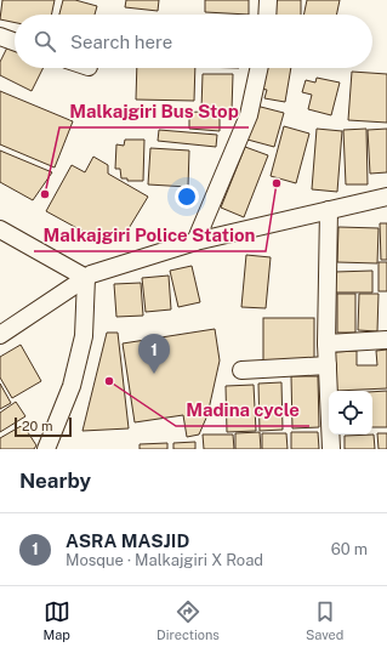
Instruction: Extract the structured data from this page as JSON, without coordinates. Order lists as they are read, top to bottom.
{
  "places": ["Malkajgiri Police Station", "Malkajgiri Bus Stop", "Madina cycle"],
  "scale_bar": "20 m",
  "page": {
    "search": "Search here",
    "pins": "1",
    "scale": "20 m",
    "heading": "Nearby",
    "list": [
      {
        "mark": "1",
        "name": "ASRA MASJID",
        "note": "Mosque · Malkajgiri X Road",
        "value": "60 m"
      }
    ],
    "nav": ["Map", "Directions", "Saved"]
  }
}
